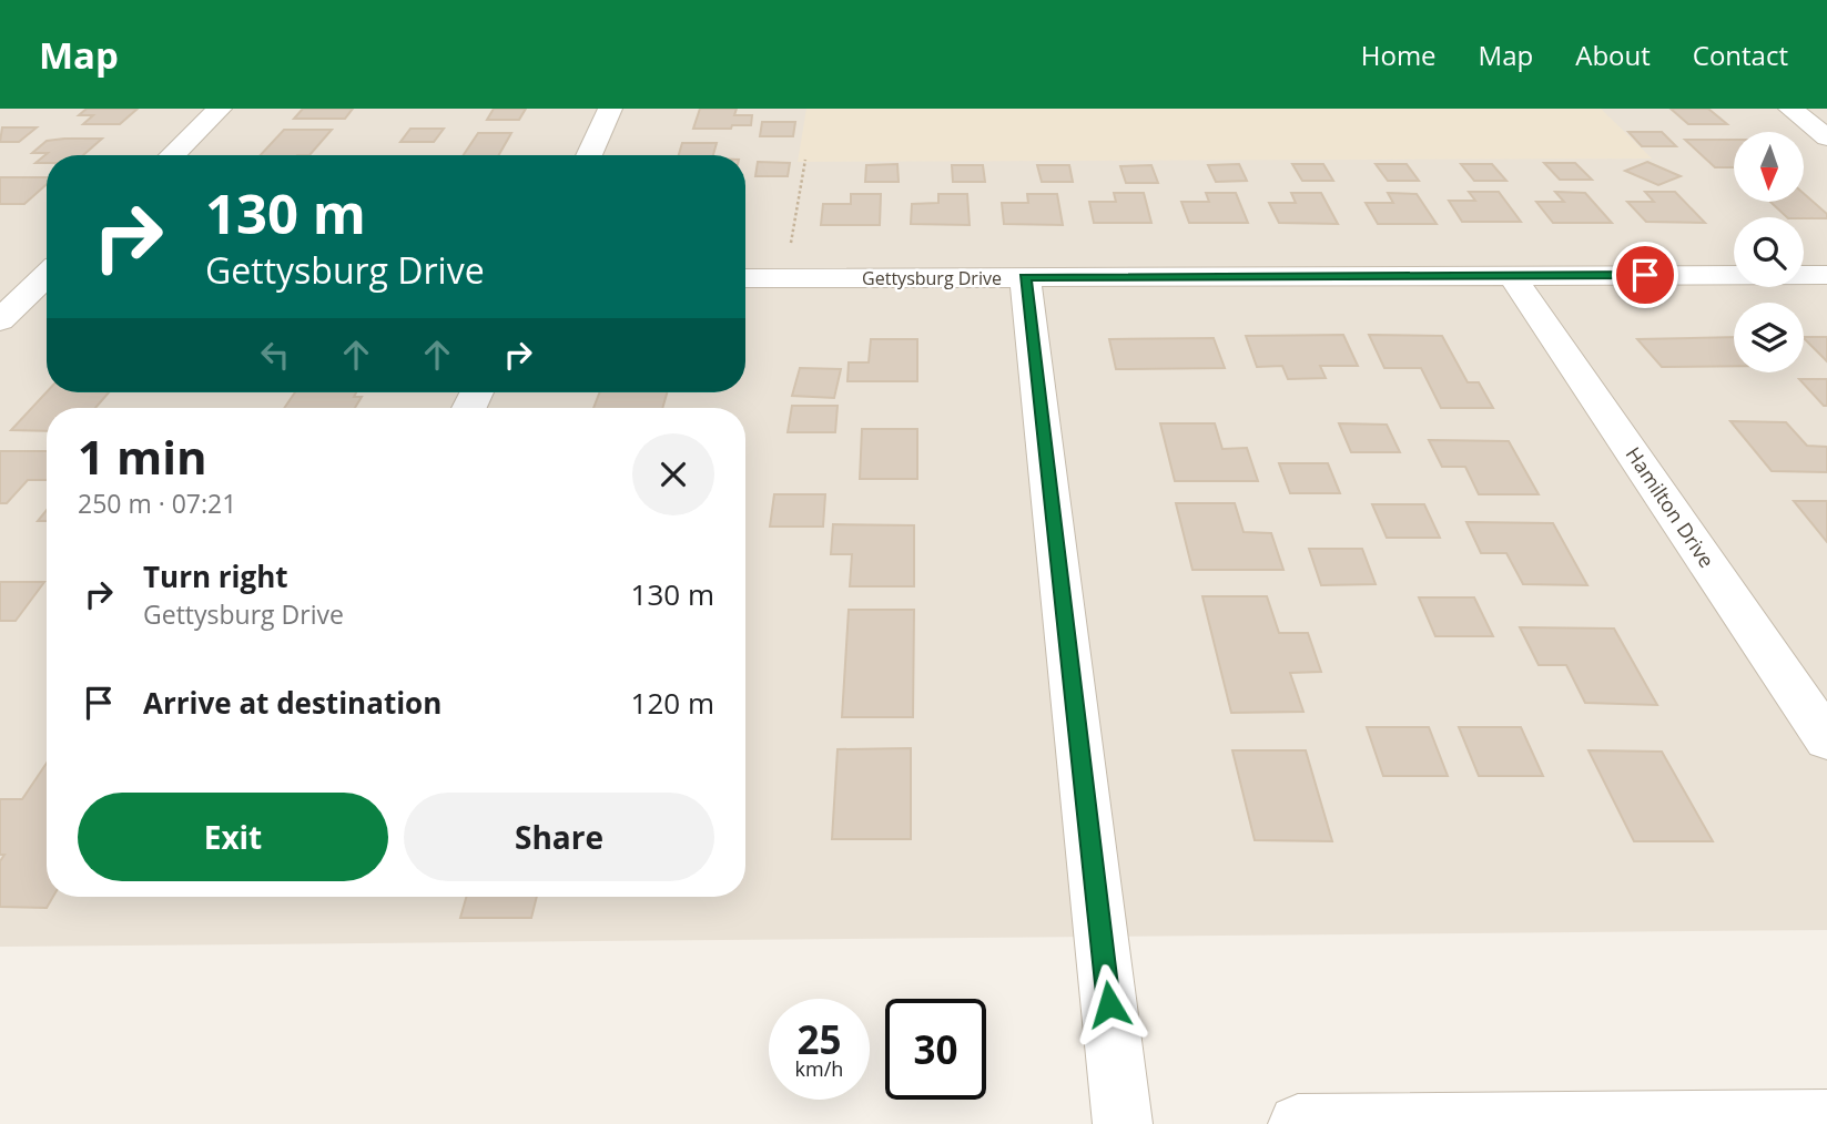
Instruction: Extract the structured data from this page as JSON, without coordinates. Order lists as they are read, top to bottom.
{
  "streets": {
    "street": ["Gettysburg Drive", "Hamilton Drive"]
  },
  "crossings": [
    ["Gettysburg Drive", "Hamilton Drive"]
  ],
  "north": "bottom",
  "page": {
    "header": "Map",
    "nav": [
      "Home",
      "Map",
      "About",
      "Contact"
    ],
    "turn": ["130 m", "Gettysburg Drive"],
    "heading": ["1 min", "250 m · 07:21"],
    "list": [
      {
        "name": "Turn right",
        "note": "Gettysburg Drive",
        "value": "130 m"
      },
      {
        "name": "Arrive at destination",
        "value": "120 m"
      }
    ],
    "buttons": ["Exit", "Share"],
    "speed": "25 km/h",
    "limit": "30"
  }
}
